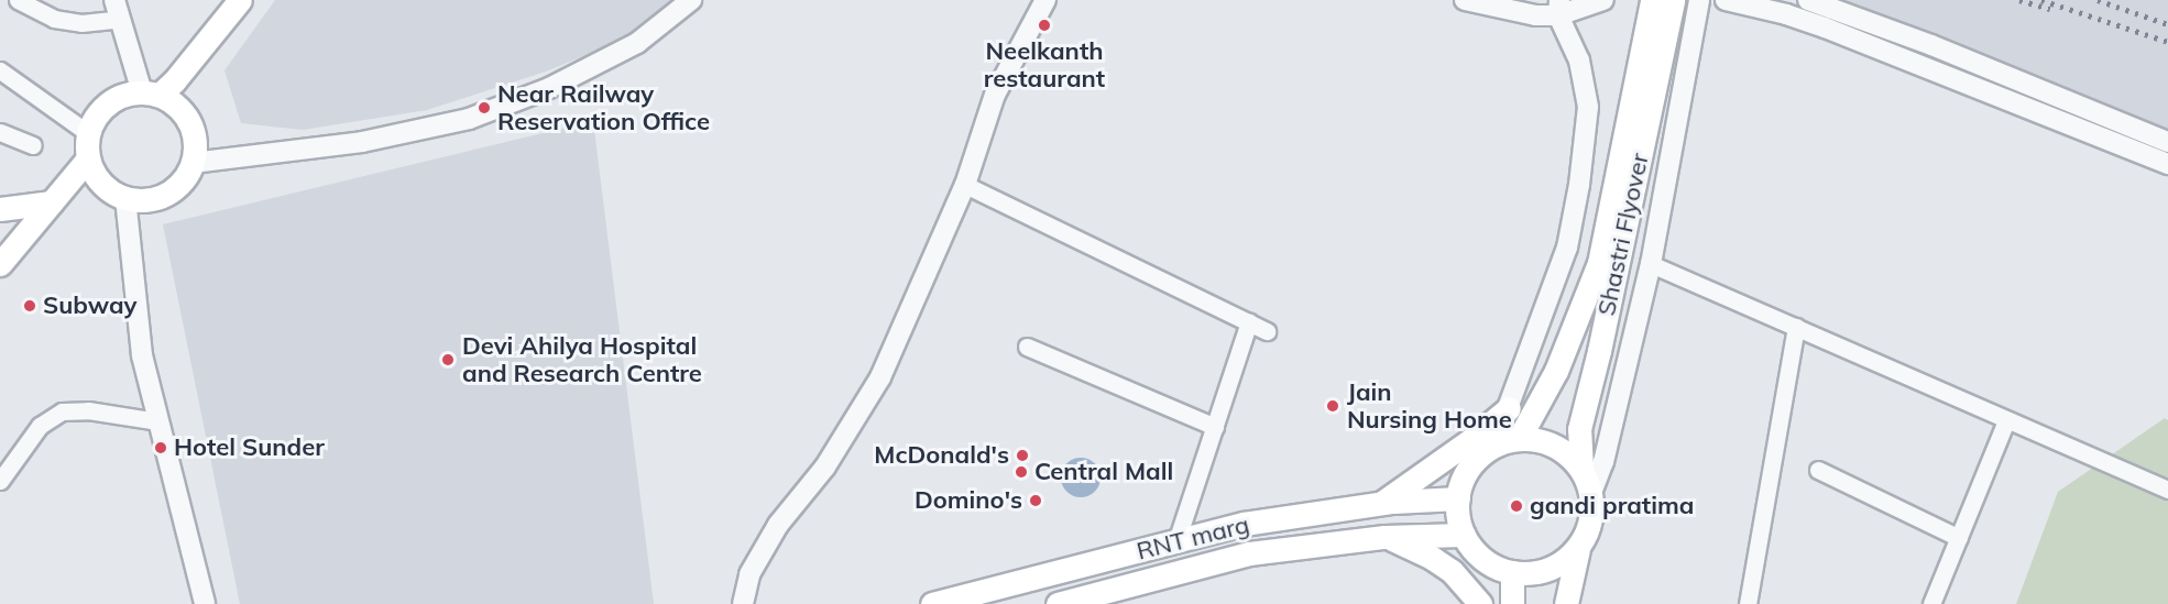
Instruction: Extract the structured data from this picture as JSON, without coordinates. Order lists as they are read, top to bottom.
{
  "streets": {
    "main road": ["Shastri Flyover", "RNT marg"]
  },
  "crossings": [
    ["Shastri Flyover", "RNT marg"]
  ],
  "places": [
    "Neelkanth restaurant",
    "Near Railway Reservation Office",
    "Subway",
    "Devi Ahilya Hospital and Research Centre",
    "Jain Nursing Home",
    "Hotel Sunder",
    "McDonald's",
    "Central Mall",
    "Domino's",
    "gandi pratima"
  ]
}
